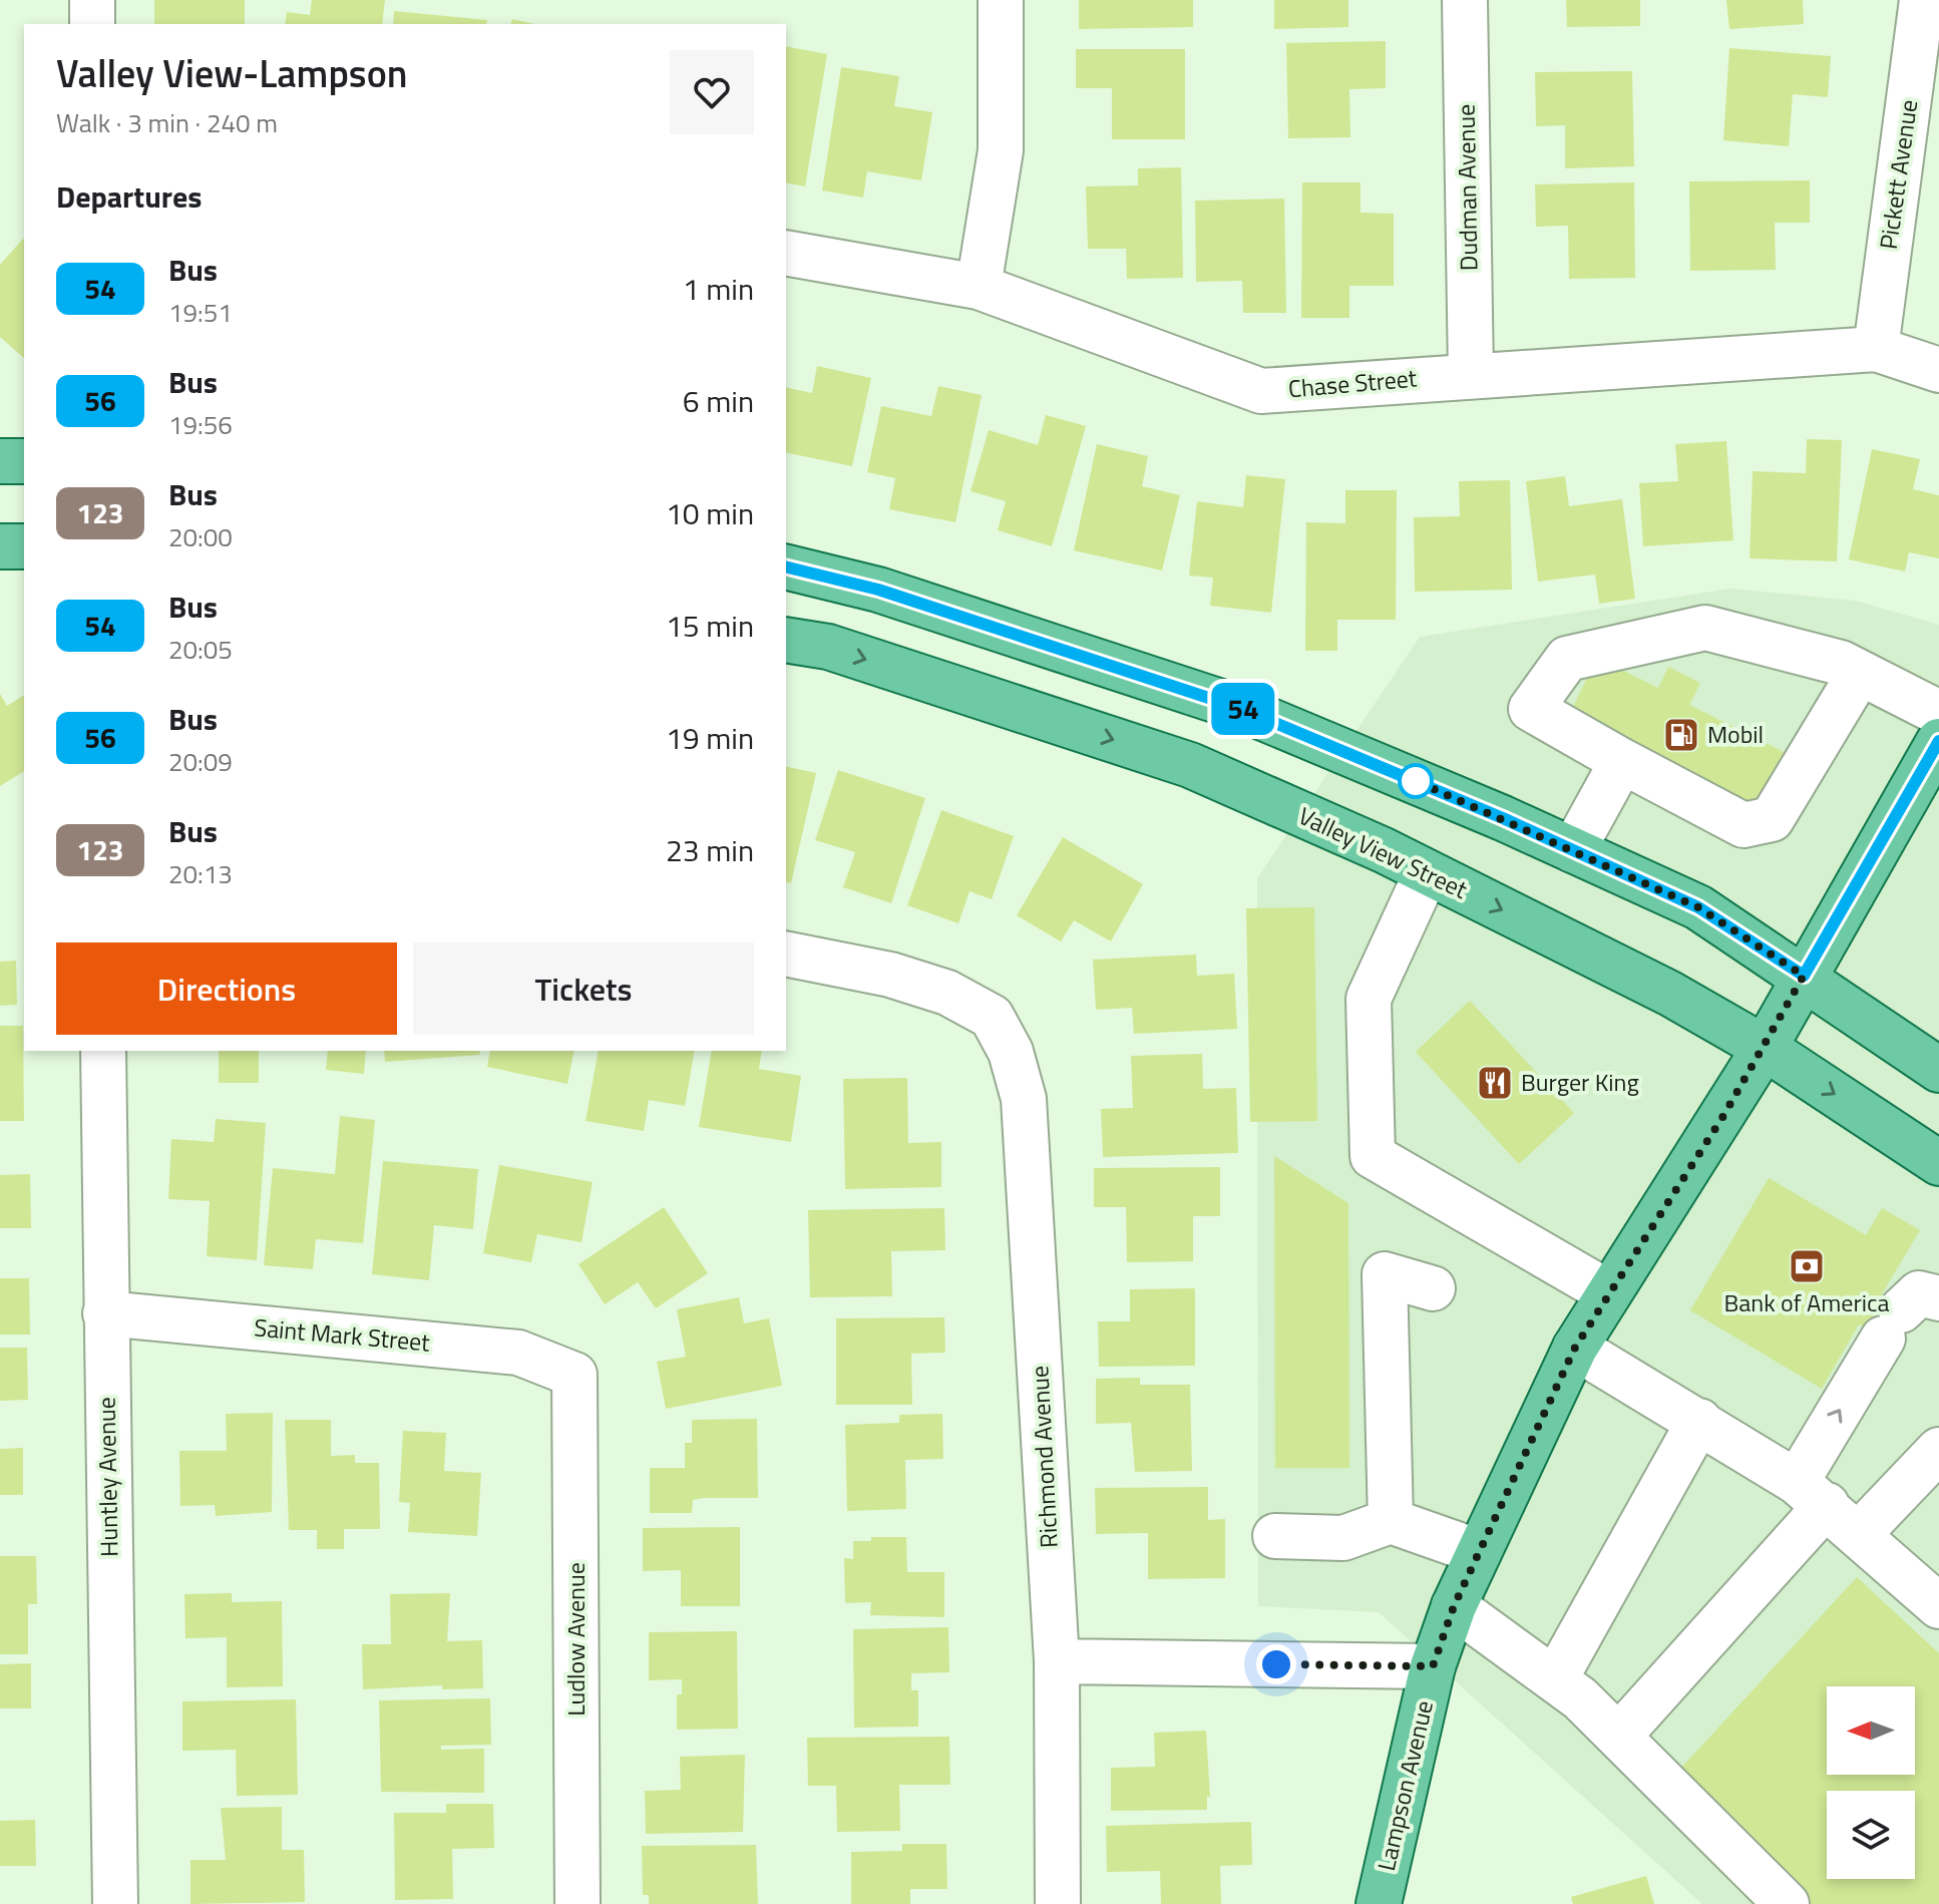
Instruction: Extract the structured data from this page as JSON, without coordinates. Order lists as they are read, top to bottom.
{
  "streets": {
    "main road": ["Valley View Street", "Lampson Avenue"],
    "street": [
      "Pickett Avenue",
      "Dudman Avenue",
      "Chase Street",
      "Saint Mark Street",
      "Richmond Avenue",
      "Huntley Avenue",
      "Ludlow Avenue"
    ]
  },
  "crossings": [
    ["Pickett Avenue", "Chase Street"],
    ["Dudman Avenue", "Chase Street"],
    ["Valley View Street", "Lampson Avenue"],
    ["Saint Mark Street", "Huntley Avenue"],
    ["Saint Mark Street", "Ludlow Avenue"]
  ],
  "places": {
    "fuel station": ["Mobil"],
    "restaurant": ["Burger King"],
    "bank": ["Bank of America"]
  },
  "lines": ["bus line 54"],
  "north": "left",
  "page": {
    "on_map": "54",
    "heading": [
      ["Valley View-Lampson", "Walk · 3 min · 240 m"],
      "Departures"
    ],
    "list": [
      {
        "mark": "54",
        "name": "Bus",
        "note": "19:51",
        "value": "1 min"
      },
      {
        "mark": "56",
        "name": "Bus",
        "note": "19:56",
        "value": "6 min"
      },
      {
        "mark": "123",
        "name": "Bus",
        "note": "20:00",
        "value": "10 min"
      },
      {
        "mark": "54",
        "name": "Bus",
        "note": "20:05",
        "value": "15 min"
      },
      {
        "mark": "56",
        "name": "Bus",
        "note": "20:09",
        "value": "19 min"
      },
      {
        "mark": "123",
        "name": "Bus",
        "note": "20:13",
        "value": "23 min"
      }
    ],
    "buttons": ["Directions", "Tickets"]
  }
}
